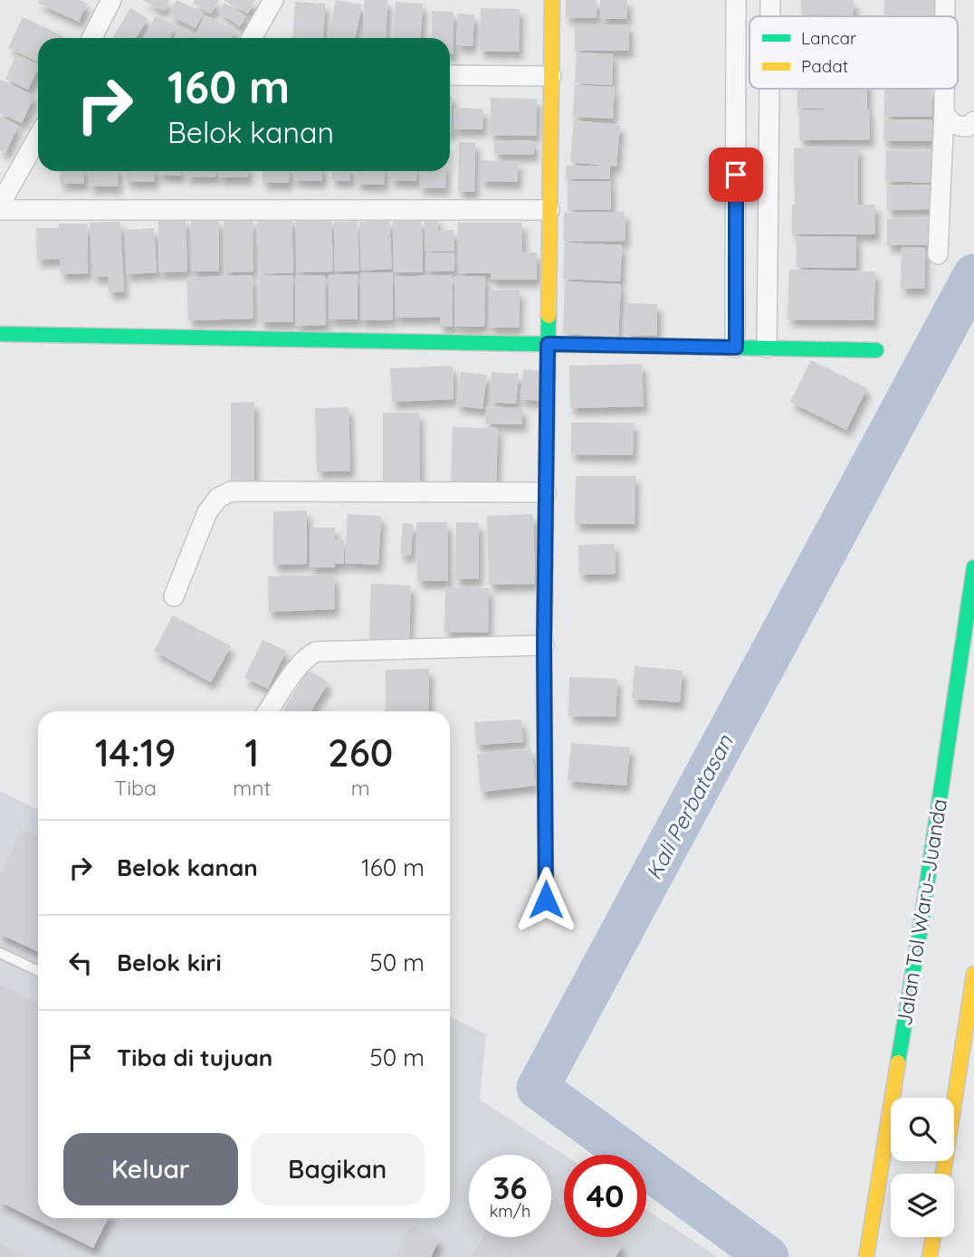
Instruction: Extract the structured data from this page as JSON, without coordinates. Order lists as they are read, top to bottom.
{
  "streets": {
    "main road": ["Jalan Tol Waru–Juanda"]
  },
  "water": ["Kali Perbatasan"],
  "legend": ["Lancar", "Padat"],
  "page": {
    "turn": ["160 m", "Belok kanan"],
    "eta": [
      "14:19",
      "Tiba",
      "1",
      "mnt",
      "260",
      "m"
    ],
    "list": [
      {
        "name": "Belok kanan",
        "value": "160 m"
      },
      {
        "name": "Belok kiri",
        "value": "50 m"
      },
      {
        "name": "Tiba di tujuan",
        "value": "50 m"
      }
    ],
    "buttons": ["Keluar", "Bagikan"],
    "speed": "36 km/h",
    "limit": "40"
  }
}
